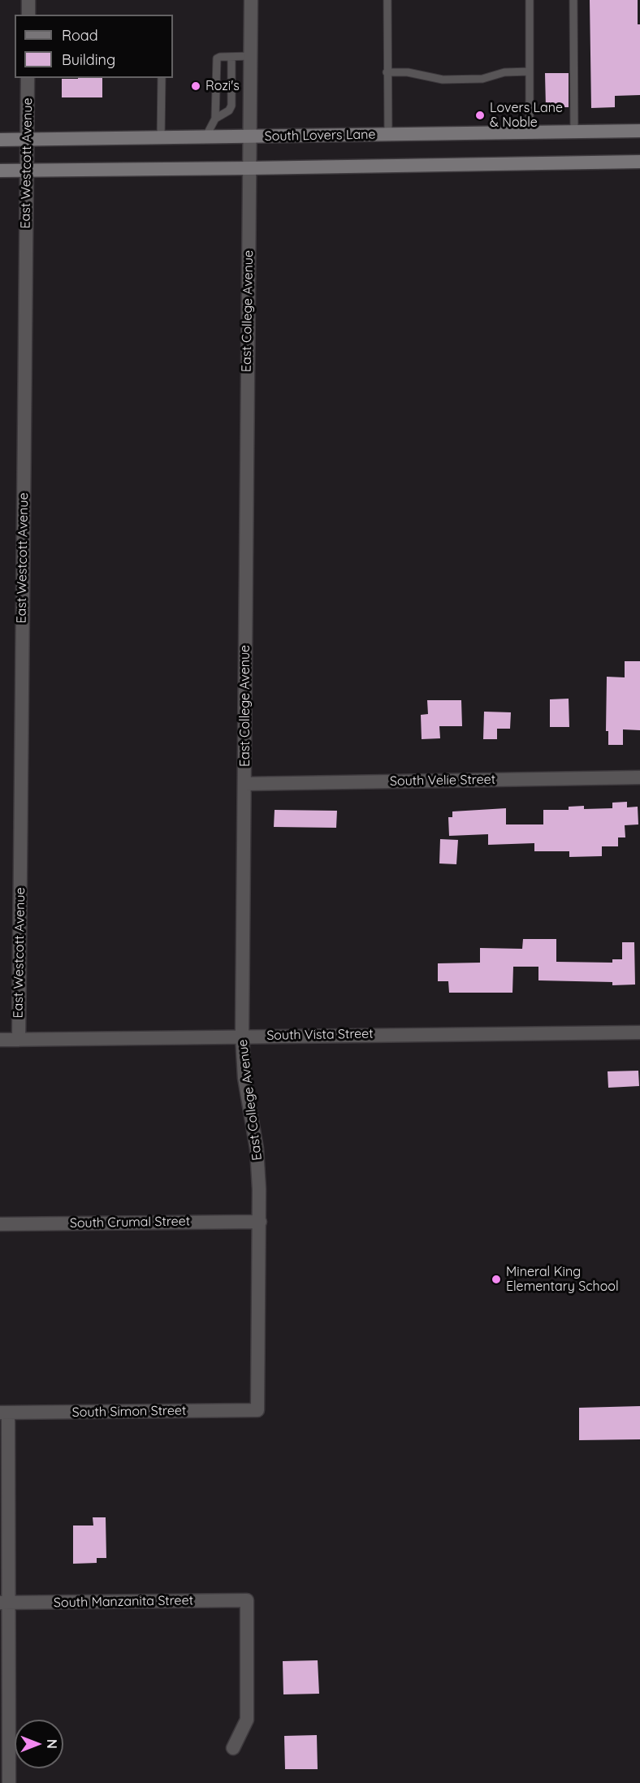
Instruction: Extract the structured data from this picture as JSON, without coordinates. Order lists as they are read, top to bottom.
{
  "streets": {
    "main road": ["South Lovers Lane"],
    "street": [
      "East Westcott Avenue",
      "East College Avenue",
      "South Velie Street",
      "South Vista Street",
      "South Crumal Street",
      "South Simon Street",
      "South Manzanita Street"
    ]
  },
  "crossings": [
    ["South Lovers Lane", "East Westcott Avenue"],
    ["South Lovers Lane", "East College Avenue"],
    ["East Westcott Avenue", "South Vista Street"],
    ["East College Avenue", "South Velie Street"],
    ["East College Avenue", "South Vista Street"],
    ["East College Avenue", "South Crumal Street"],
    ["East College Avenue", "South Simon Street"]
  ],
  "places": ["Rozi's", "Lovers Lane & Noble", "Mineral King Elementary School"],
  "legend": ["Road", "Building"],
  "north": "right"
}
